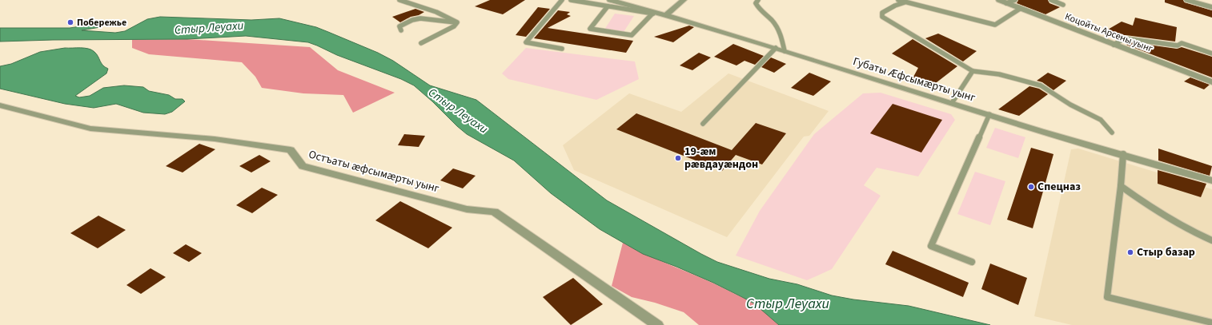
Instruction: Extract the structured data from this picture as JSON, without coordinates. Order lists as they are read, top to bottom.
{
  "streets": {
    "street": ["Коцойты Арсены уынг", "Губаты Æфсымæрты уынг", "Остъаты æфсымæрты уынг"]
  },
  "water": ["Стыр Леуахи"],
  "places": [
    "Побережье",
    "19-æм рӕвдауӕндон",
    "Спецназ",
    "Стыр базар"
  ]
}
